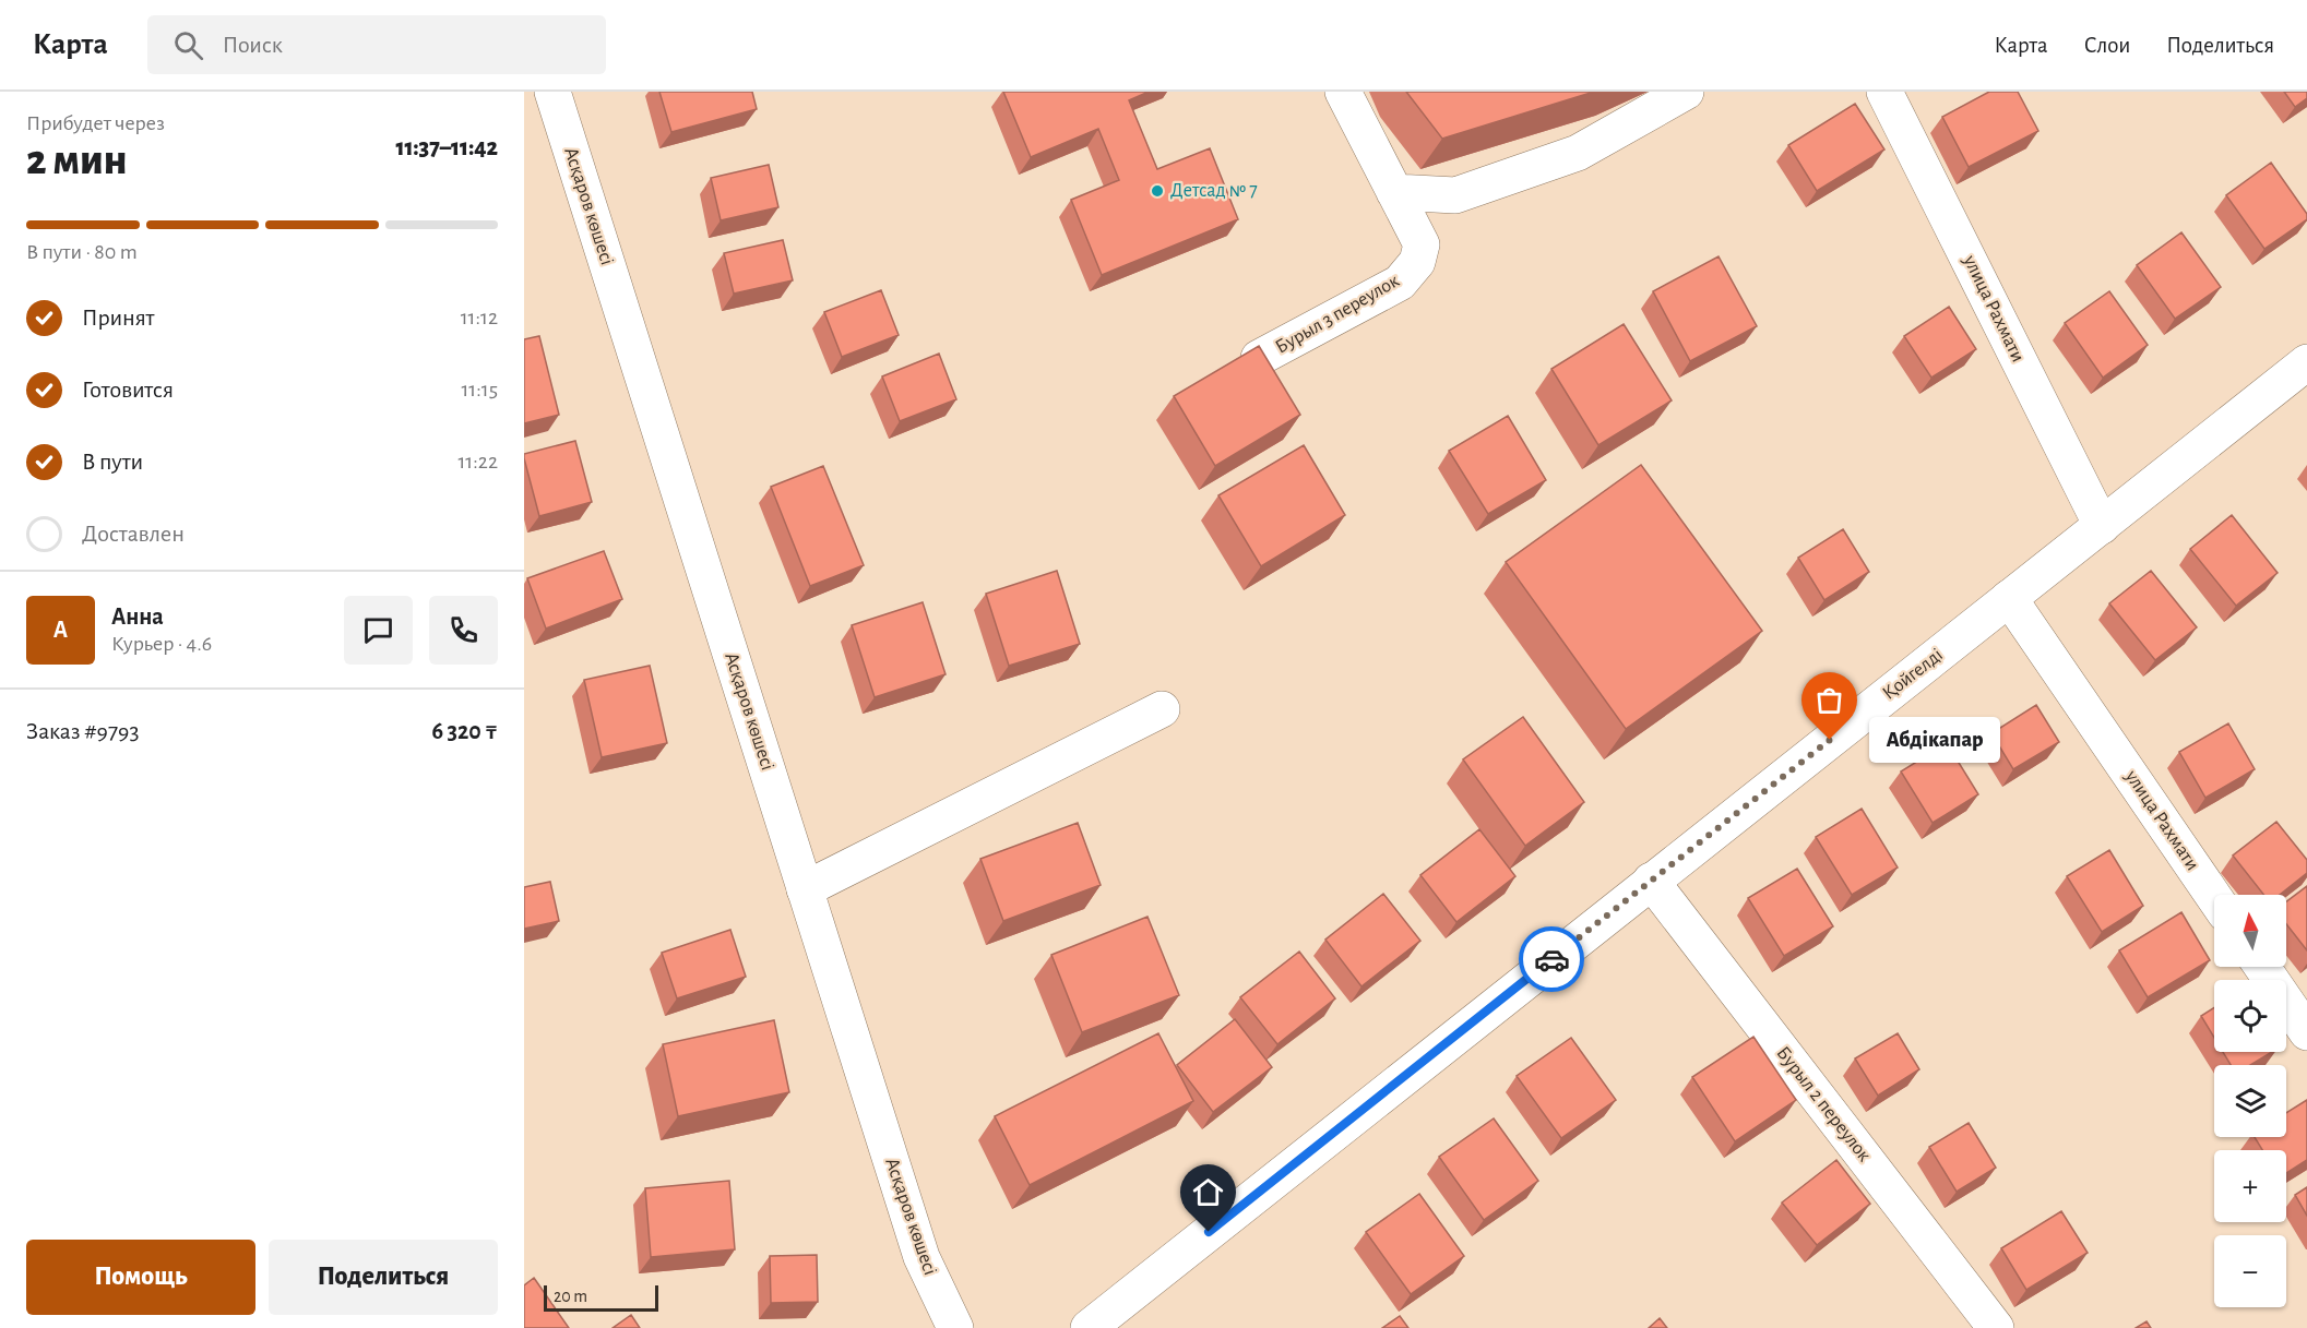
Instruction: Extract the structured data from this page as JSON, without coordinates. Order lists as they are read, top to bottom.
{
  "streets": {
    "street": [
      "Асқаров көшесі",
      "улица Рахмати",
      "Бурыл 3 переулок",
      "Қойгелді",
      "Бурыл 2 переулок"
    ]
  },
  "crossings": [
    ["улица Рахмати", "Қойгелді"],
    ["Қойгелді", "Бурыл 2 переулок"]
  ],
  "places": ["Детсад № 7", "Абдiкапар"],
  "scale_bar": "20 m",
  "north": "top",
  "page": {
    "header": "Карта",
    "search": "Поиск",
    "nav": ["Карта", "Слои", "Поделиться"],
    "heading": ["2 мин", "Прибудет через", "11:37–11:42"],
    "panel": [
      "Анна",
      "Курьер · 4.6",
      "Заказ #9793",
      "6 320 ₸"
    ],
    "bar": "В пути · 80 m",
    "list": [
      ["Принят", "11:12"],
      ["Готовится", "11:15"],
      ["В пути", "11:22"],
      "Доставлен"
    ],
    "round": "А",
    "bubble": "Абдiкапар",
    "map_buttons": ["+", "−"],
    "buttons": ["Помощь", "Поделиться"],
    "scale": "20 m"
  }
}
